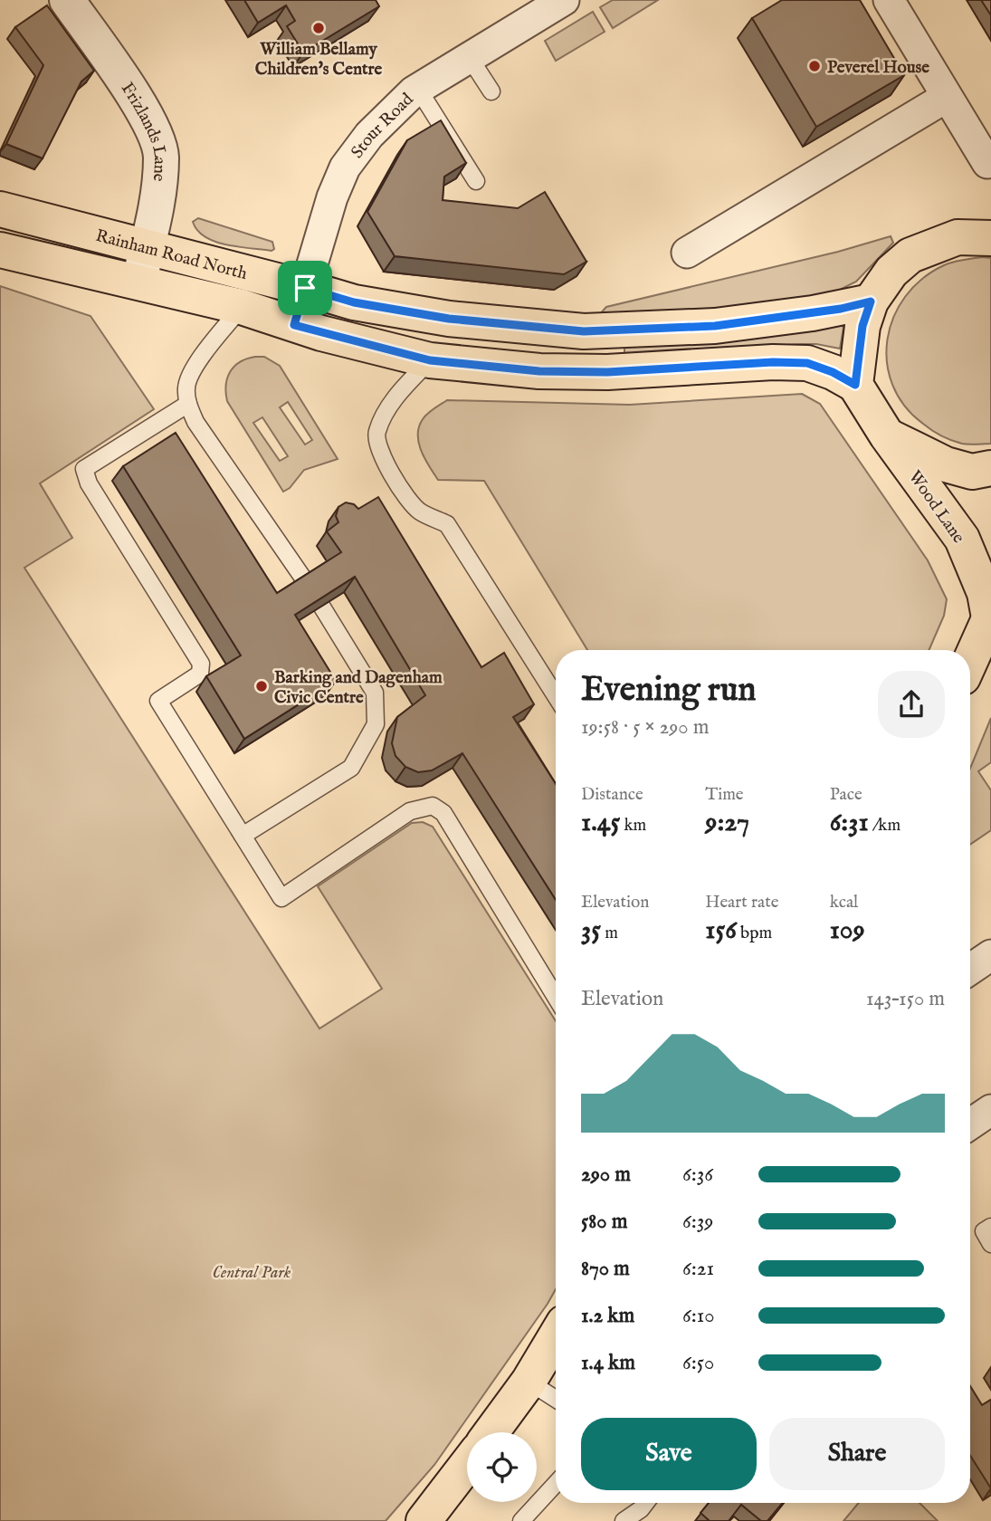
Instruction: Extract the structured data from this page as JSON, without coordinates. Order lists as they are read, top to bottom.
{
  "streets": {
    "main road": ["Rainham Road North", "Wood Lane"],
    "street": ["Stour Road", "Frizlands Lane"]
  },
  "crossings": [
    ["Stour Road", "Rainham Road North"],
    ["Frizlands Lane", "Rainham Road North"],
    ["Rainham Road North", "Wood Lane"]
  ],
  "parks": ["Central Park"],
  "places": ["William Bellamy Children's Centre", "Peverel House", "Barking and Dagenham Civic Centre"],
  "page": {
    "heading": ["Evening run", "19:58 · 5 × 290 m"],
    "stats": [
      ["Distance", "1.45 km"],
      ["Time", "9:27"],
      ["Pace", "6:31 /km"],
      ["Elevation", "35 m"],
      ["Heart rate", "156 bpm"],
      ["kcal", "109"]
    ],
    "chart": ["Elevation", "143–150 m"],
    "list": [
      {
        "name": "290 m",
        "note": "6:36"
      },
      {
        "name": "580 m",
        "note": "6:39"
      },
      {
        "name": "870 m",
        "note": "6:21"
      },
      {
        "name": "1.2 km",
        "note": "6:10"
      },
      {
        "name": "1.4 km",
        "note": "6:50"
      }
    ],
    "buttons": ["Save", "Share"]
  }
}
